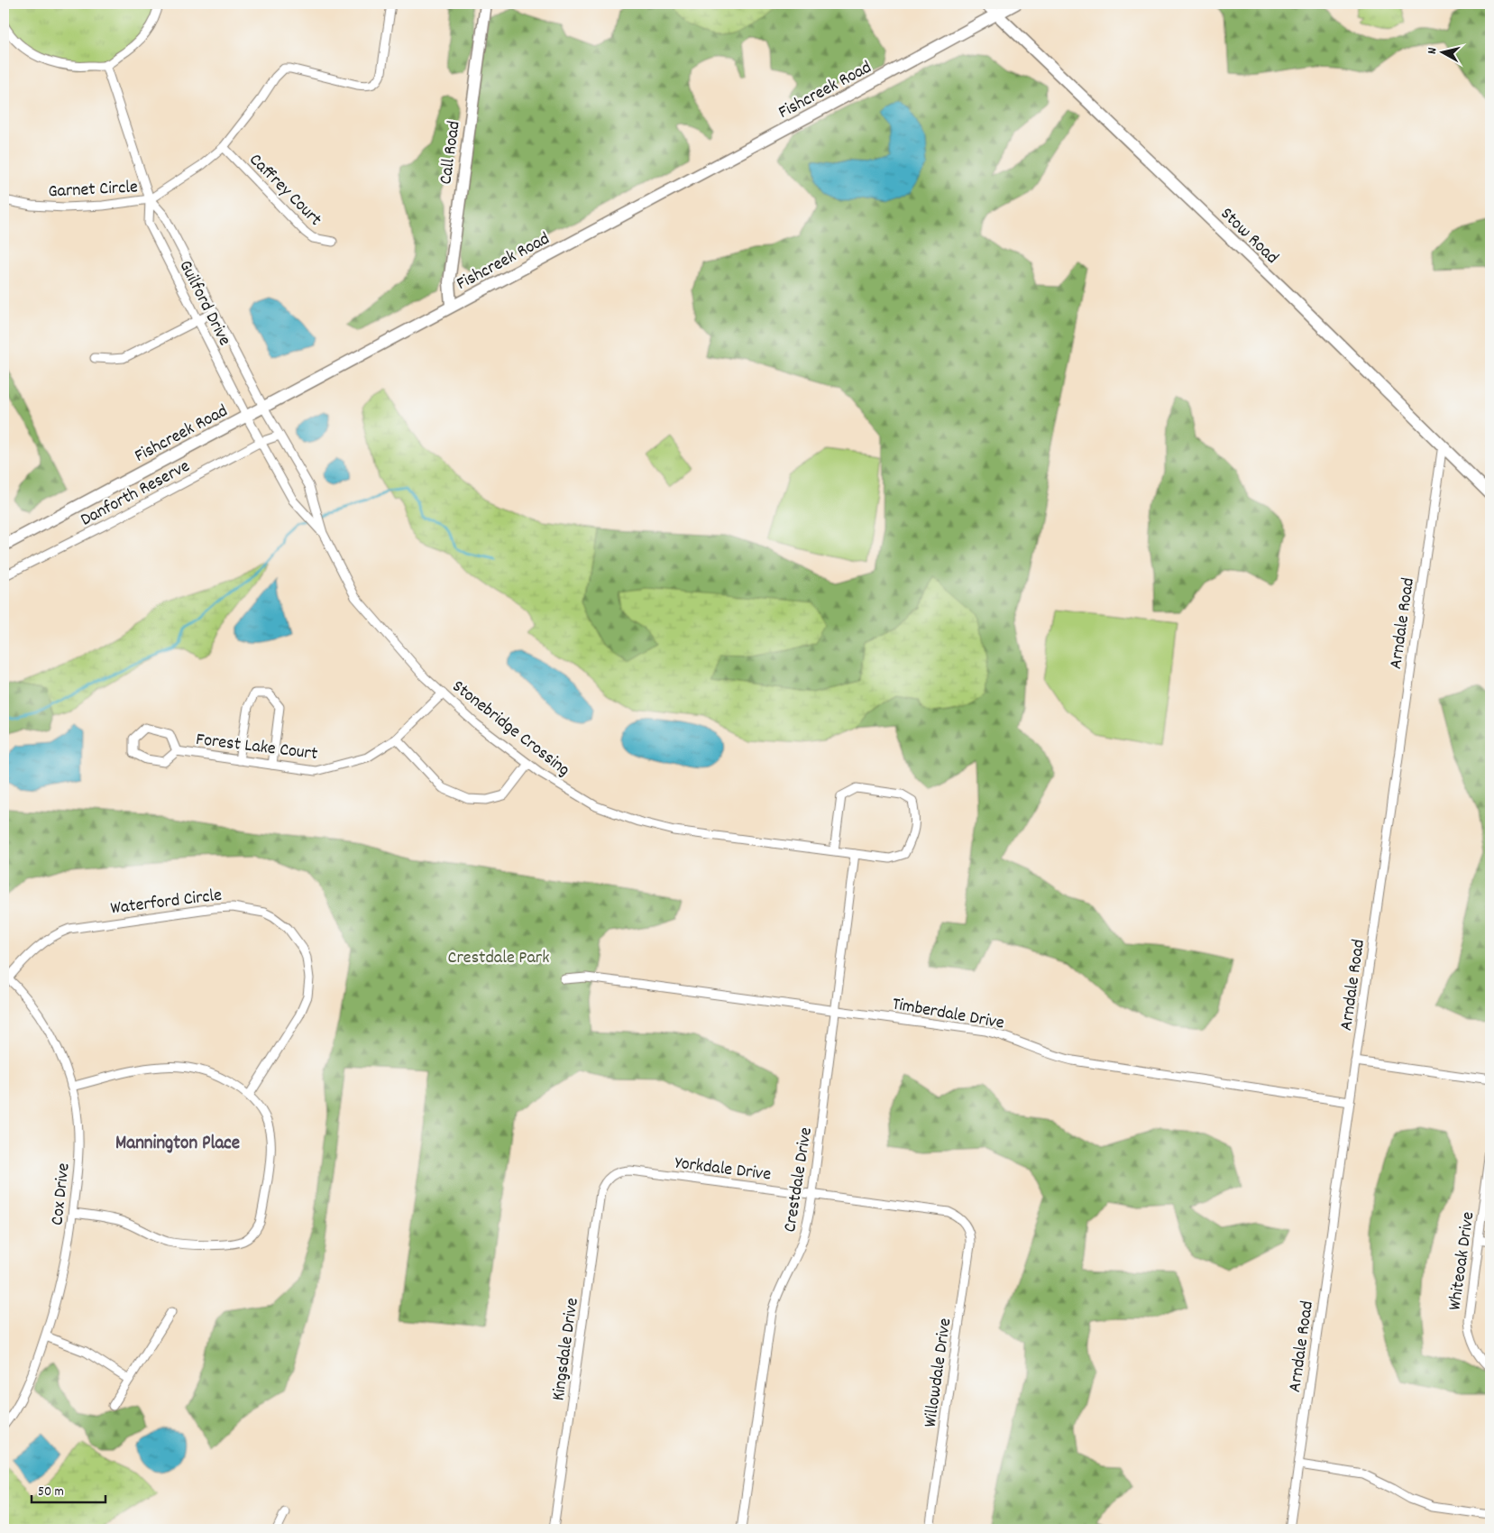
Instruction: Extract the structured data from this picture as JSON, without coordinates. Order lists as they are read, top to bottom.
{
  "streets": {
    "main road": ["Fishcreek Road", "Call Road", "Stow Road"],
    "street": [
      "Garnet Circle",
      "Caffrey Court",
      "Guilford Drive",
      "Danforth Reserve",
      "Arndale Road",
      "Stonebridge Crossing",
      "Forest Lake Court",
      "Waterford Circle",
      "Timberdale Drive",
      "Yorkdale Drive",
      "Crestdale Drive",
      "Cox Drive",
      "Whiteoak Drive",
      "Kingsdale Drive",
      "Willowdale Drive"
    ]
  },
  "crossings": [
    ["Fishcreek Road", "Call Road"],
    ["Fishcreek Road", "Stow Road"],
    ["Fishcreek Road", "Guilford Drive"],
    ["Fishcreek Road", "Stonebridge Crossing"],
    ["Garnet Circle", "Caffrey Court"],
    ["Garnet Circle", "Guilford Drive"],
    ["Stow Road", "Arndale Road"],
    ["Guilford Drive", "Stonebridge Crossing"],
    ["Danforth Reserve", "Stonebridge Crossing"],
    ["Arndale Road", "Timberdale Drive"],
    ["Stonebridge Crossing", "Forest Lake Court"],
    ["Stonebridge Crossing", "Crestdale Drive"],
    ["Waterford Circle", "Cox Drive"],
    ["Timberdale Drive", "Crestdale Drive"],
    ["Yorkdale Drive", "Crestdale Drive"],
    ["Yorkdale Drive", "Kingsdale Drive"],
    ["Yorkdale Drive", "Willowdale Drive"]
  ],
  "districts": ["Mannington Place"],
  "parks": ["Crestdale Park"],
  "scale_bar": "50 m",
  "north": "left"
}
